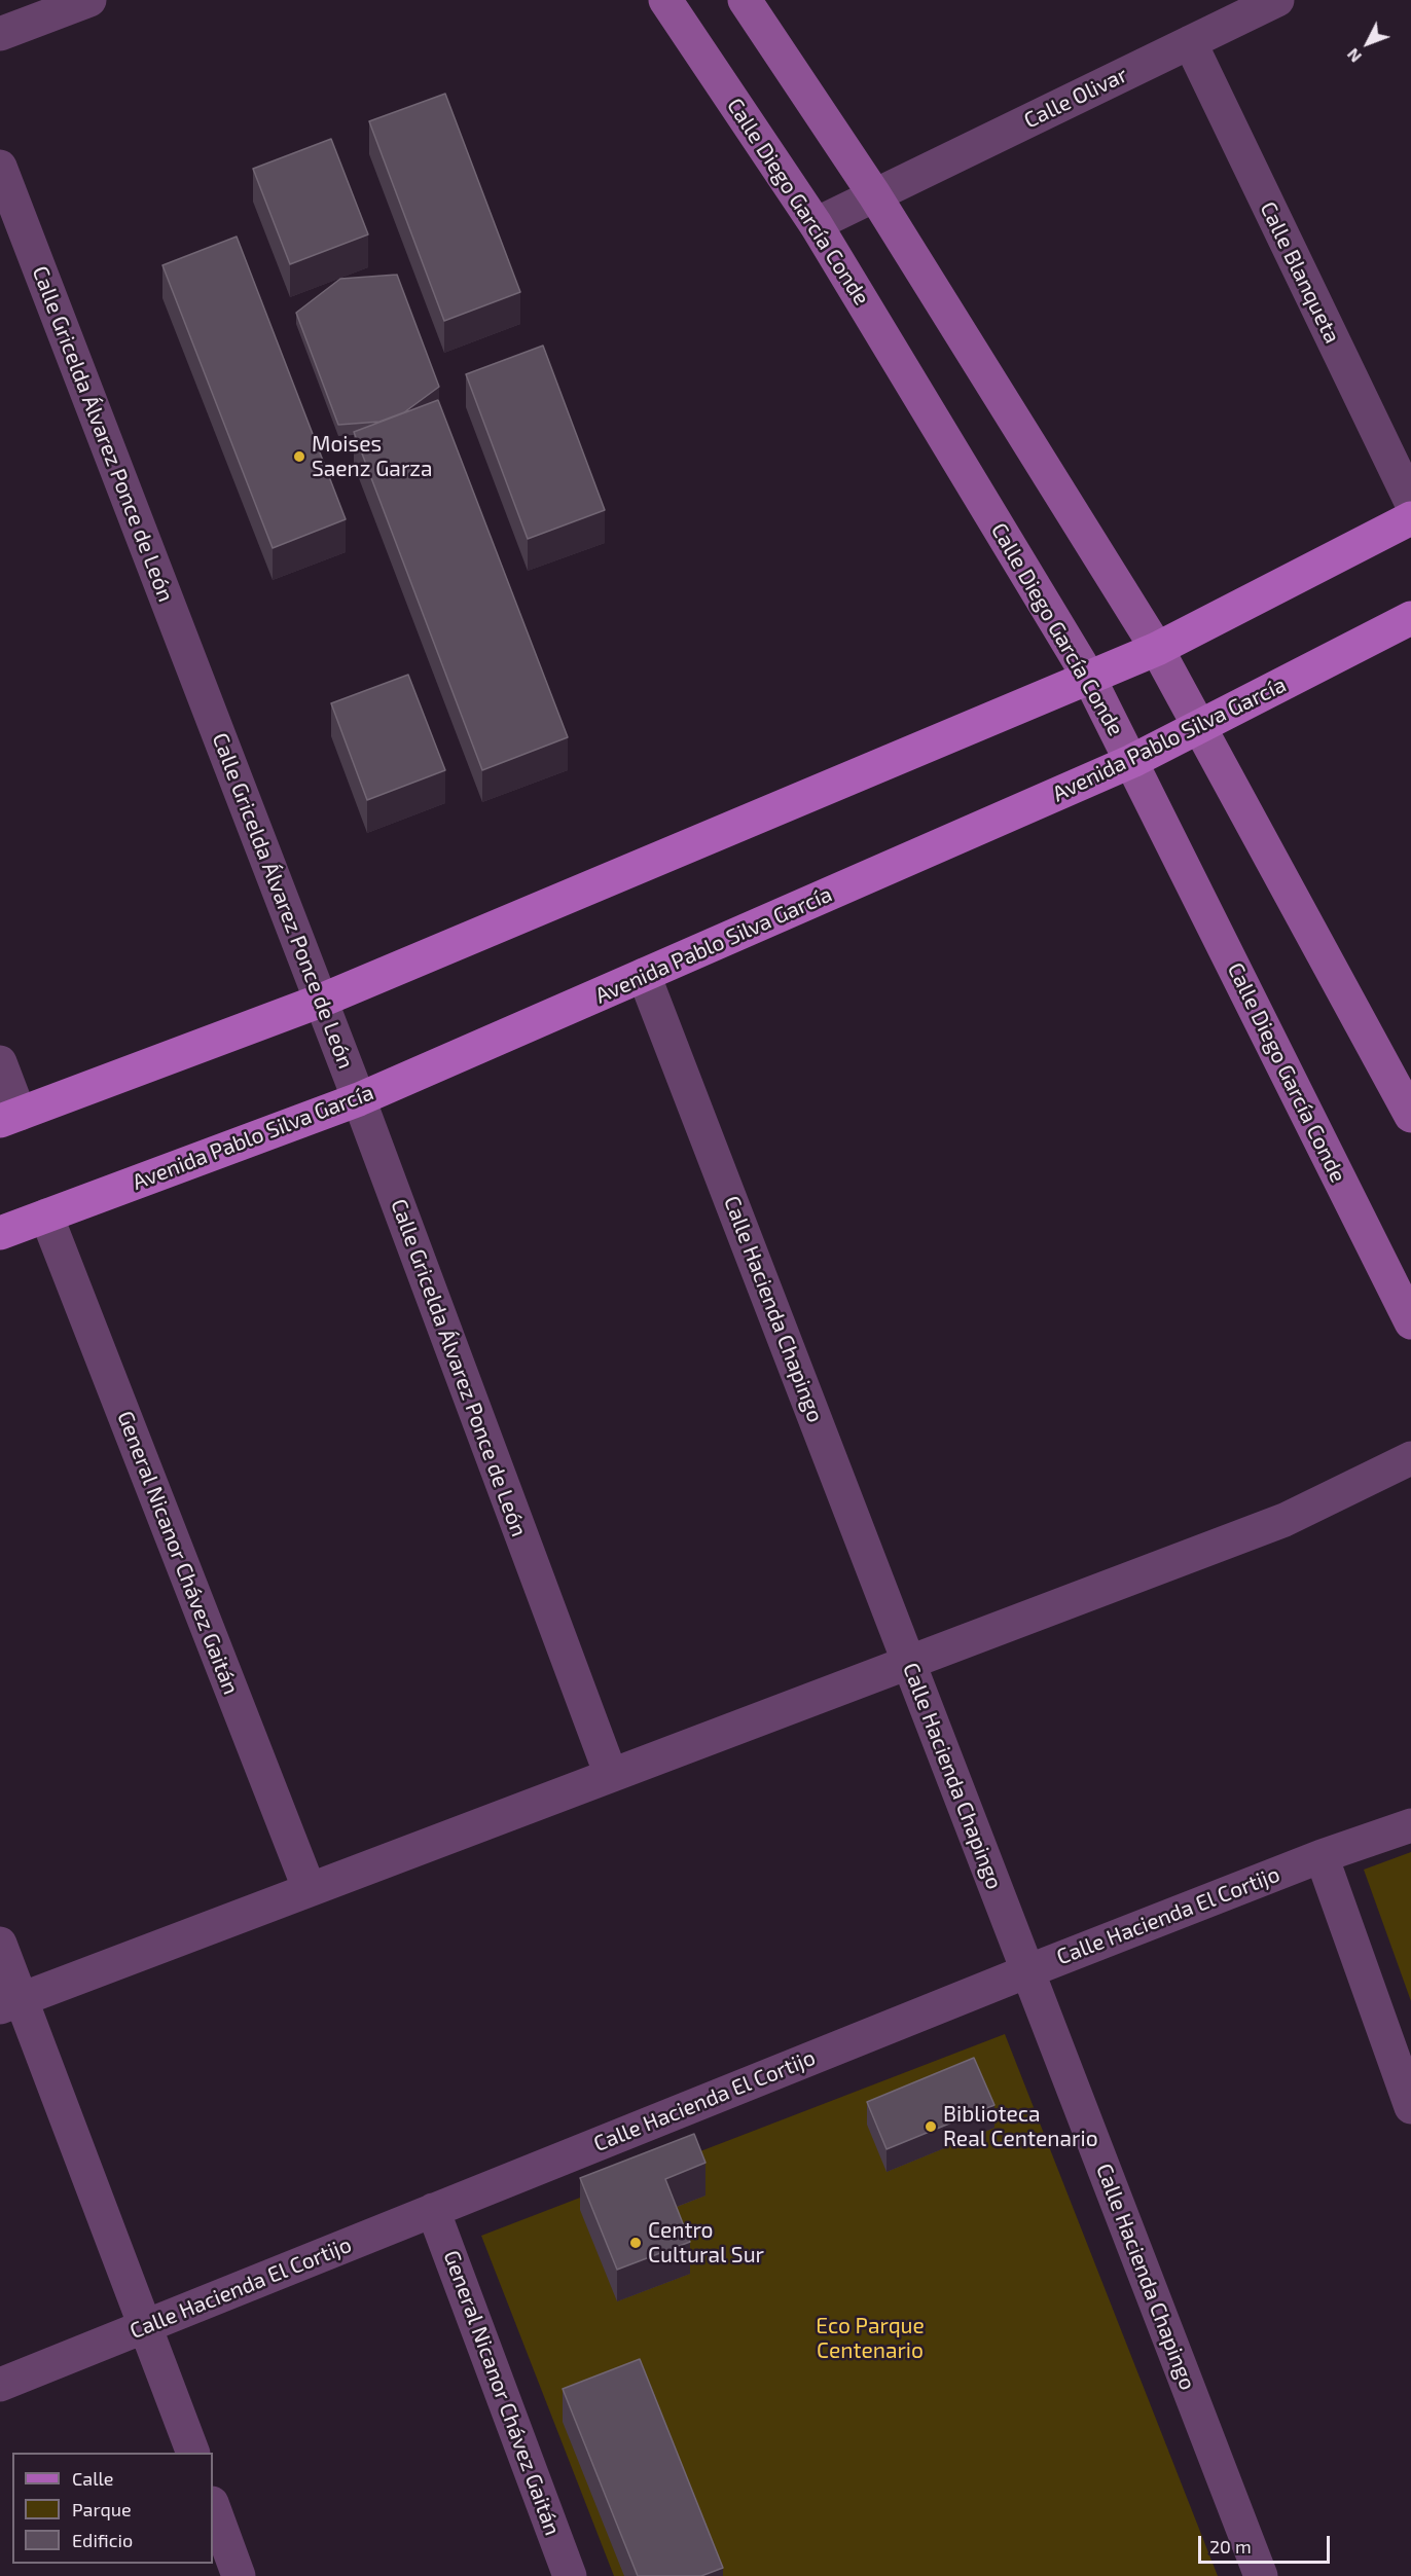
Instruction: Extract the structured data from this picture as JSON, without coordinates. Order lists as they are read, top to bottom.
{
  "streets": {
    "main road": ["Avenida Pablo Silva García"],
    "street": [
      "Calle Olivar",
      "Calle Diego García Conde",
      "Calle Blanqueta",
      "Calle Gricelda Álvarez Ponce de León",
      "Calle Hacienda Chapingo",
      "General Nicanor Chávez Gaitán",
      "Calle Hacienda El Cortijo"
    ]
  },
  "crossings": [
    ["Calle Olivar", "Calle Diego García Conde"],
    ["Calle Olivar", "Calle Blanqueta"],
    ["Calle Diego García Conde", "Avenida Pablo Silva García"],
    ["Calle Gricelda Álvarez Ponce de León", "Avenida Pablo Silva García"],
    ["Avenida Pablo Silva García", "Calle Hacienda Chapingo"],
    ["Avenida Pablo Silva García", "General Nicanor Chávez Gaitán"],
    ["Calle Hacienda Chapingo", "Calle Hacienda El Cortijo"],
    ["General Nicanor Chávez Gaitán", "Calle Hacienda El Cortijo"]
  ],
  "parks": ["Eco Parque Centenario"],
  "places": ["Moises Saenz Garza", "Biblioteca Real Centenario", "Centro Cultural Sur"],
  "legend": ["Calle", "Parque", "Edificio"],
  "scale_bar": "20 m",
  "north": "bottom left"
}
